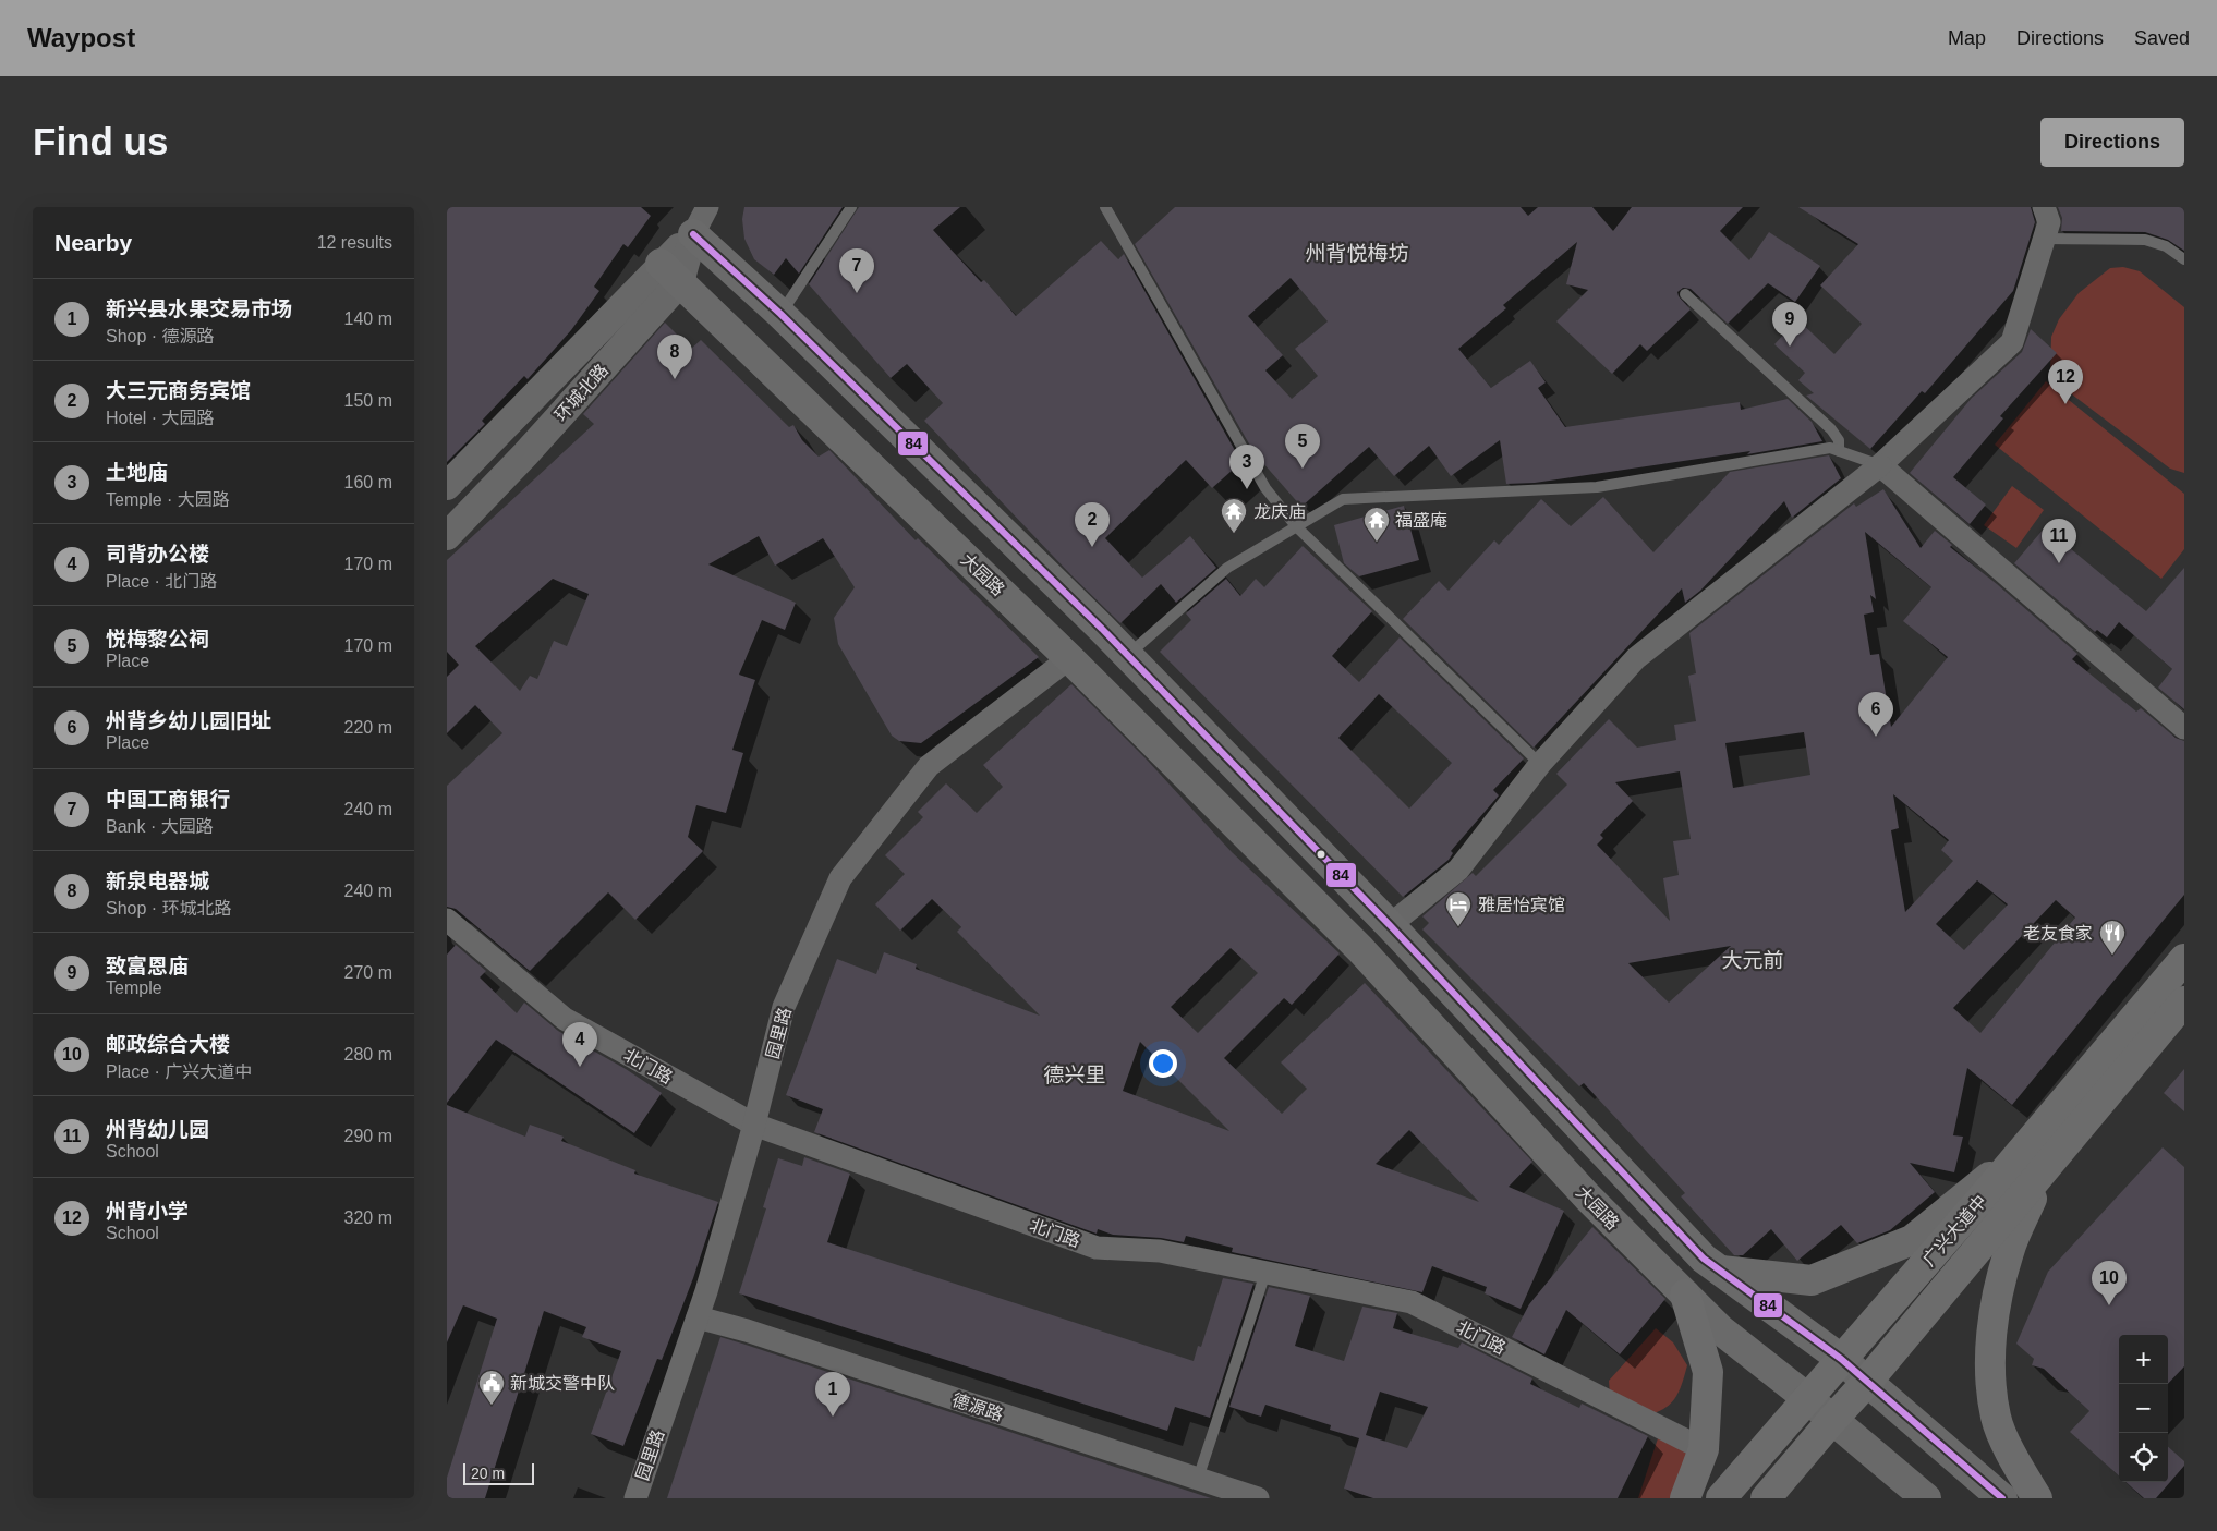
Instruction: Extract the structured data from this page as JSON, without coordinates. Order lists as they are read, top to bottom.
{
  "streets": {
    "highway": ["广兴大道中"],
    "main road": ["大园路"],
    "street": [
      "环城北路",
      "园里路",
      "北门路",
      "德源路"
    ]
  },
  "crossings": [
    ["环城北路", "大园路"],
    ["大园路", "园里路"],
    ["大园路", "广兴大道中"],
    ["园里路", "北门路"],
    ["园里路", "德源路"]
  ],
  "districts": ["州背悦梅坊", "大元前", "德兴里"],
  "places": {
    "temple": ["龙庆庙", "福盛庵"],
    "hotel": ["雅居怡宾馆"],
    "restaurant": ["老友食家"],
    "public building": ["新城交警中队"]
  },
  "lines": ["transit line 84"],
  "scale_bar": "20 m",
  "page": {
    "header": "Waypost",
    "nav": ["Map", "Directions", "Saved"],
    "buttons": "Directions",
    "title": "Find us",
    "heading": ["Nearby", "12 results"],
    "pins": [
      "7",
      "9",
      "8",
      "12",
      "5",
      "3",
      "2",
      "11",
      "6",
      "4",
      "10",
      "1"
    ],
    "list": [
      {
        "mark": "1",
        "name": "新兴县水果交易市场",
        "note": "Shop · 德源路",
        "value": "140 m"
      },
      {
        "mark": "2",
        "name": "大三元商务宾馆",
        "note": "Hotel · 大园路",
        "value": "150 m"
      },
      {
        "mark": "3",
        "name": "土地庙",
        "note": "Temple · 大园路",
        "value": "160 m"
      },
      {
        "mark": "4",
        "name": "司背办公楼",
        "note": "Place · 北门路",
        "value": "170 m"
      },
      {
        "mark": "5",
        "name": "悦梅黎公祠",
        "note": "Place",
        "value": "170 m"
      },
      {
        "mark": "6",
        "name": "州背乡幼儿园旧址",
        "note": "Place",
        "value": "220 m"
      },
      {
        "mark": "7",
        "name": "中国工商银行",
        "note": "Bank · 大园路",
        "value": "240 m"
      },
      {
        "mark": "8",
        "name": "新泉电器城",
        "note": "Shop · 环城北路",
        "value": "240 m"
      },
      {
        "mark": "9",
        "name": "致富恩庙",
        "note": "Temple",
        "value": "270 m"
      },
      {
        "mark": "10",
        "name": "邮政综合大楼",
        "note": "Place · 广兴大道中",
        "value": "280 m"
      },
      {
        "mark": "11",
        "name": "州背幼儿园",
        "note": "School",
        "value": "290 m"
      },
      {
        "mark": "12",
        "name": "州背小学",
        "note": "School",
        "value": "320 m"
      }
    ],
    "map_buttons": ["+", "−"],
    "scale": "20 m"
  }
}
